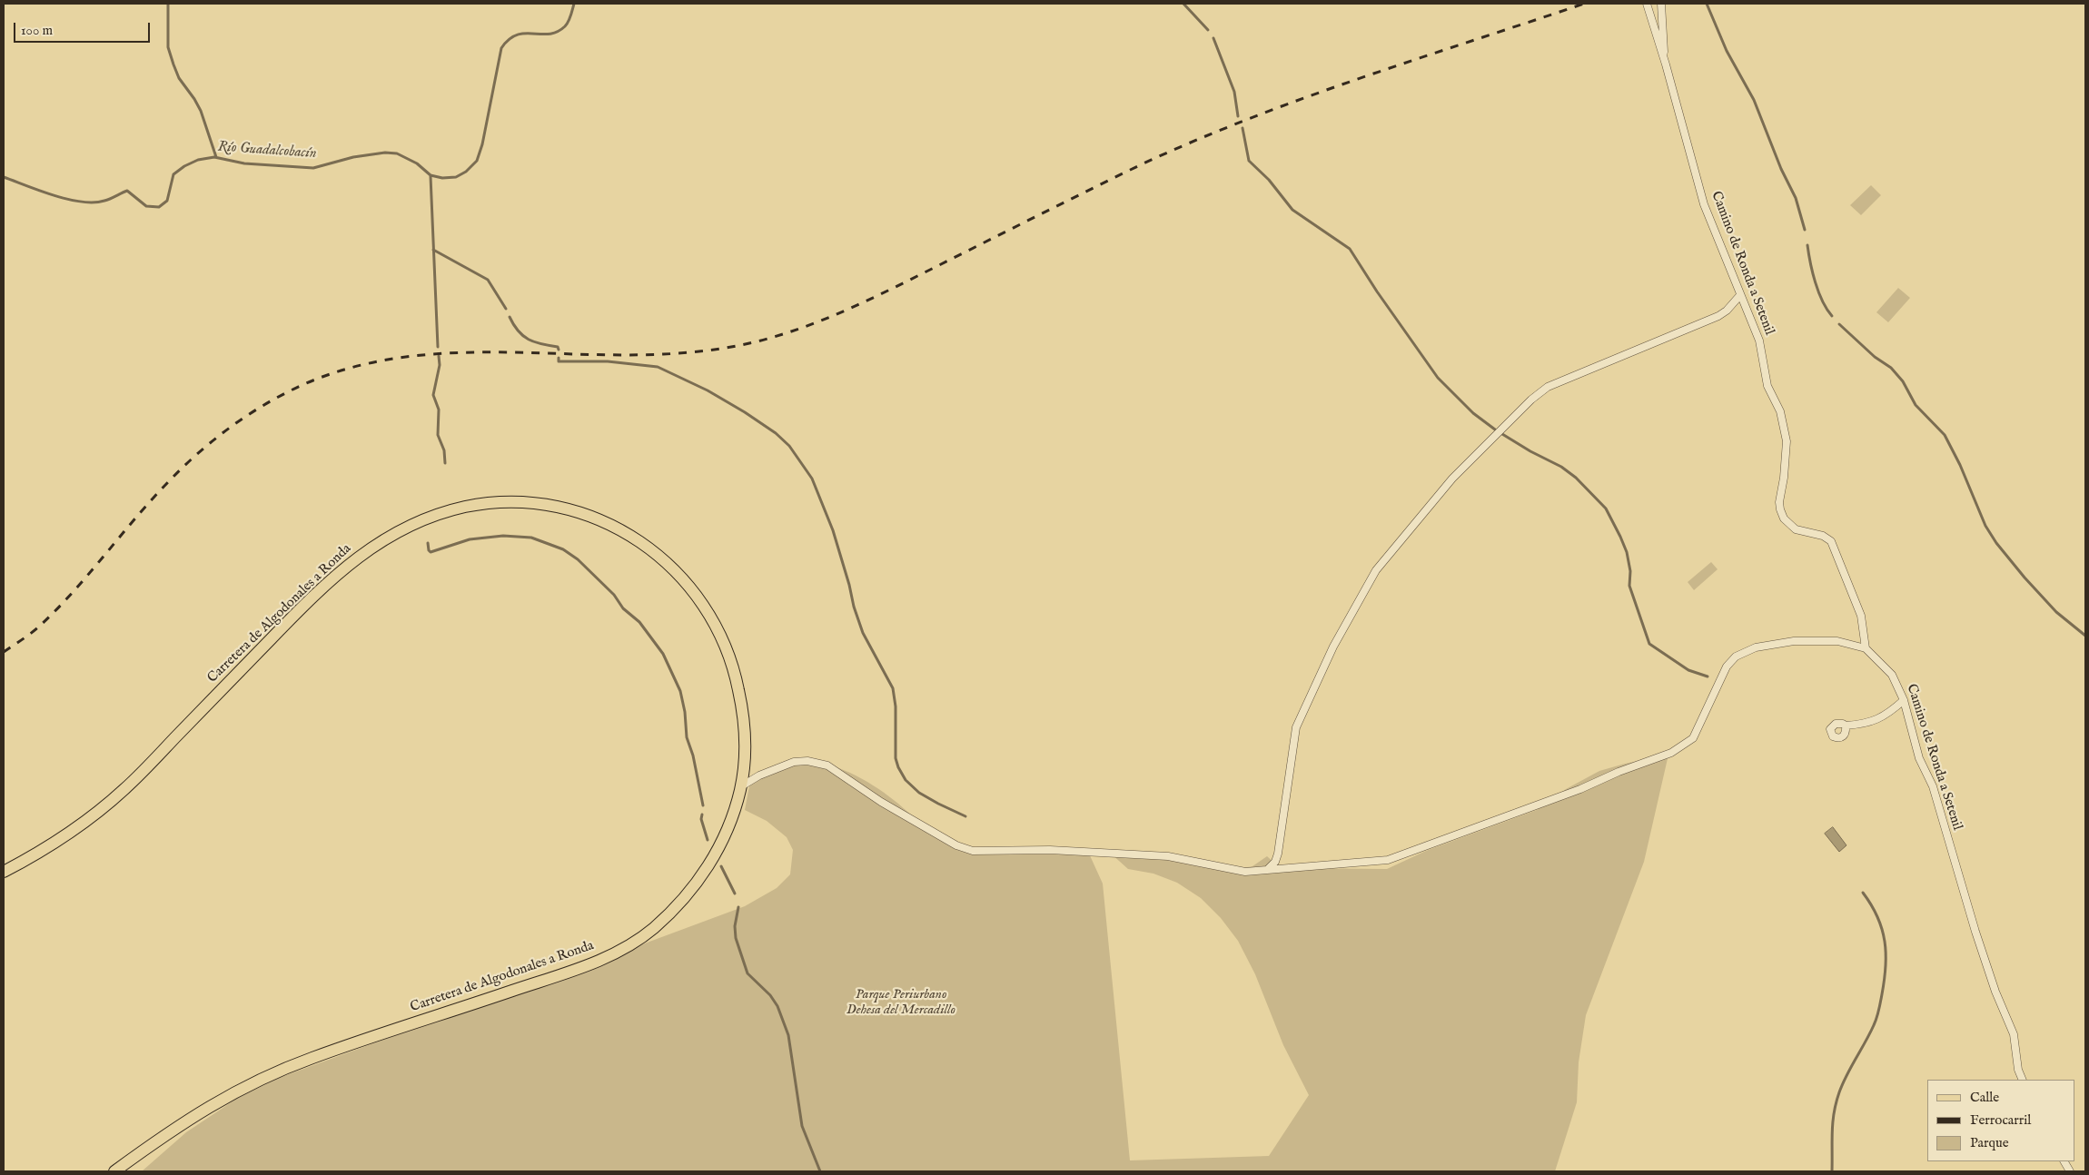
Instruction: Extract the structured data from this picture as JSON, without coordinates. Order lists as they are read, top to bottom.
{
  "streets": {
    "main road": ["Carretera de Algodonales a Ronda"],
    "street": ["Camino de Ronda a Setenil"]
  },
  "water": ["Río Guadalcobacín"],
  "parks": ["Parque Periurbano Dehesa del Mercadillo"],
  "legend": ["Calle", "Ferrocarril", "Parque"],
  "scale_bar": "100 m"
}
